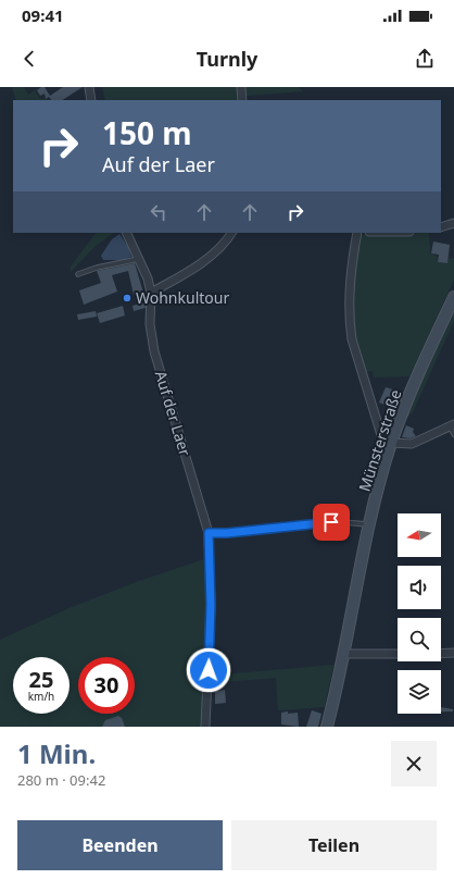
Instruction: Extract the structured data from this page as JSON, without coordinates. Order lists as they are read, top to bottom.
{
  "streets": {
    "main road": ["Münsterstraße"],
    "street": ["Auf der Laer"]
  },
  "places": ["Wohnkultour"],
  "north": "left",
  "page": {
    "status": "09:41",
    "header": "Turnly",
    "turn": ["150 m", "Auf der Laer"],
    "speed": "25 km/h",
    "limit": "30",
    "heading": ["1 Min.", "280 m · 09:42"],
    "buttons": ["Beenden", "Teilen"]
  }
}
